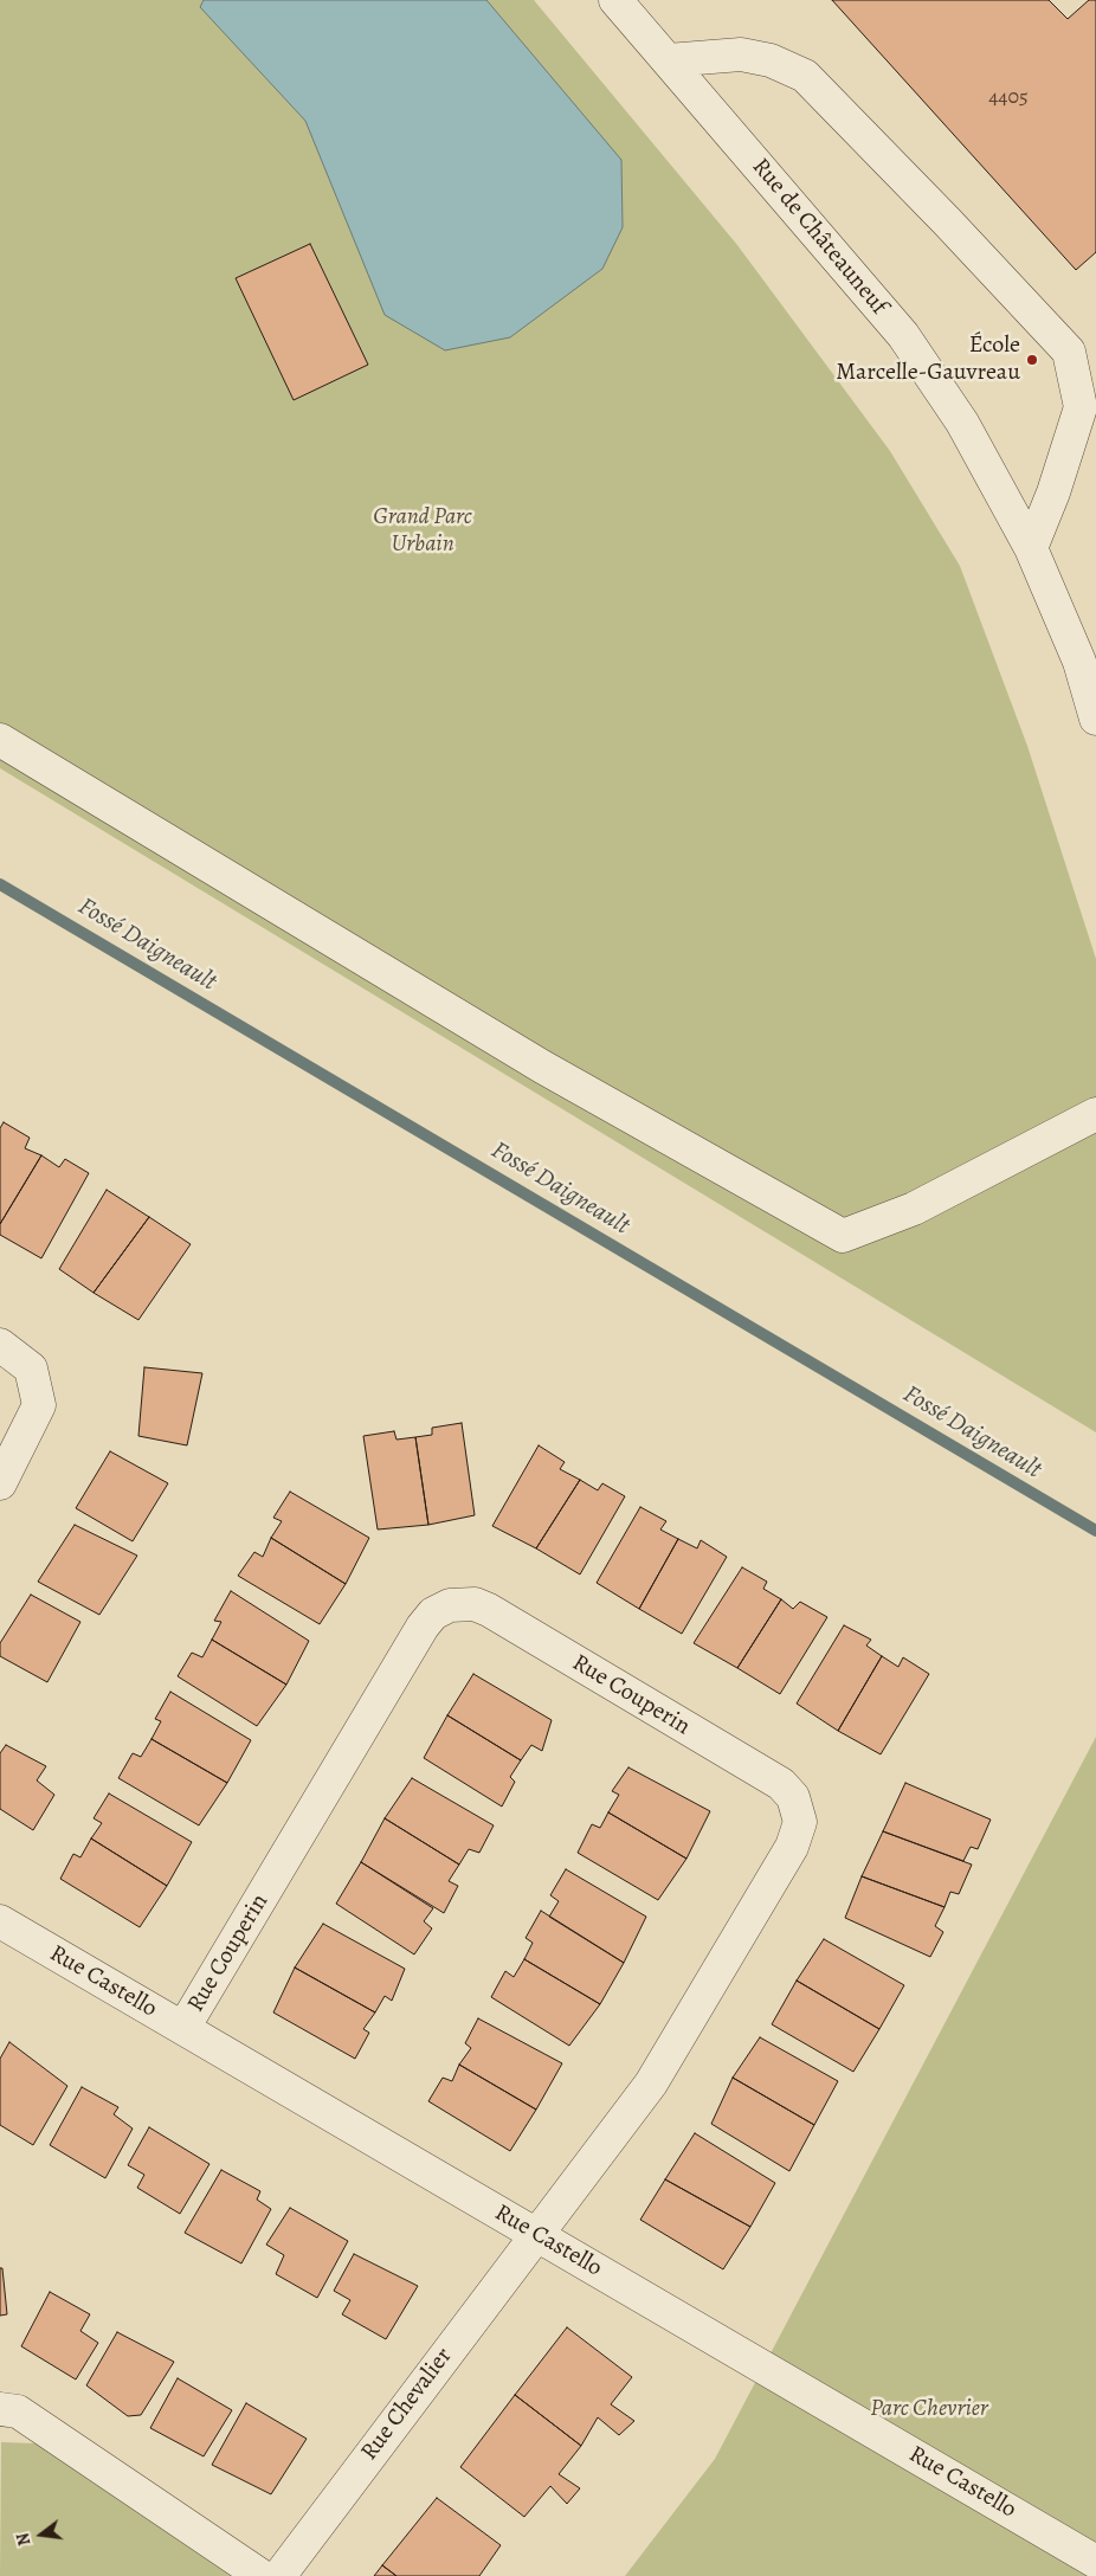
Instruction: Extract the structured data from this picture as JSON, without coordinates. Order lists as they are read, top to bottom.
{
  "streets": {
    "street": [
      "Rue de Châteauneuf",
      "Rue Couperin",
      "Rue Castello",
      "Rue Chevalier"
    ]
  },
  "crossings": [
    ["Rue Couperin", "Rue Castello"],
    ["Rue Couperin", "Rue Chevalier"],
    ["Rue Castello", "Rue Chevalier"]
  ],
  "water": ["Fossé Daigneault"],
  "parks": ["Grand Parc Urbain", "Parc Chevrier"],
  "places": ["École Marcelle-Gauvreau"],
  "house_numbers": ["4405"],
  "north": "left"
}
